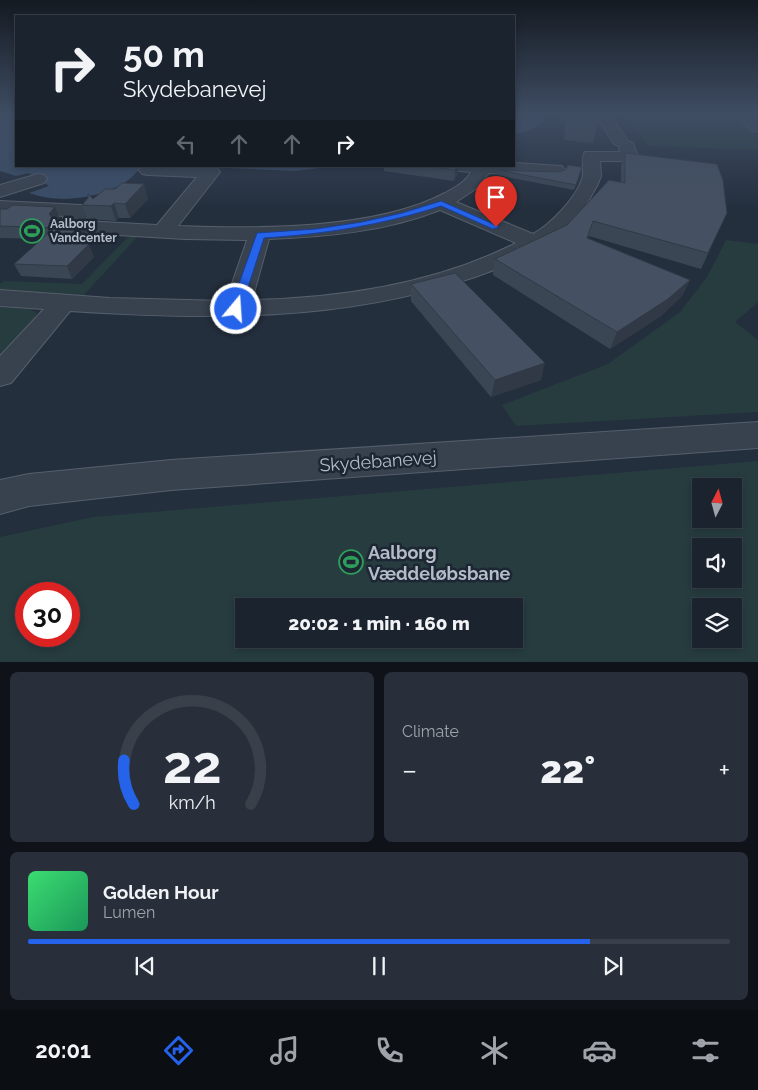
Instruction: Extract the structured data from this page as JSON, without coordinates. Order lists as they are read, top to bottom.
{
  "streets": {
    "street": ["Skydebanevej"]
  },
  "places": {
    "sports": ["Aalborg Vandcenter", "Aalborg Væddeløbsbane"]
  },
  "north": "top",
  "page": {
    "turn": ["50 m", "Skydebanevej"],
    "limit": "30",
    "trip": "20:02 · 1 min · 160 m",
    "tile": "Climate",
    "heat": ["−", "22°", "+"],
    "song": ["Golden Hour", "Lumen"],
    "tabs": "20:01",
    "gauge": ["22", "km/h"]
  }
}
